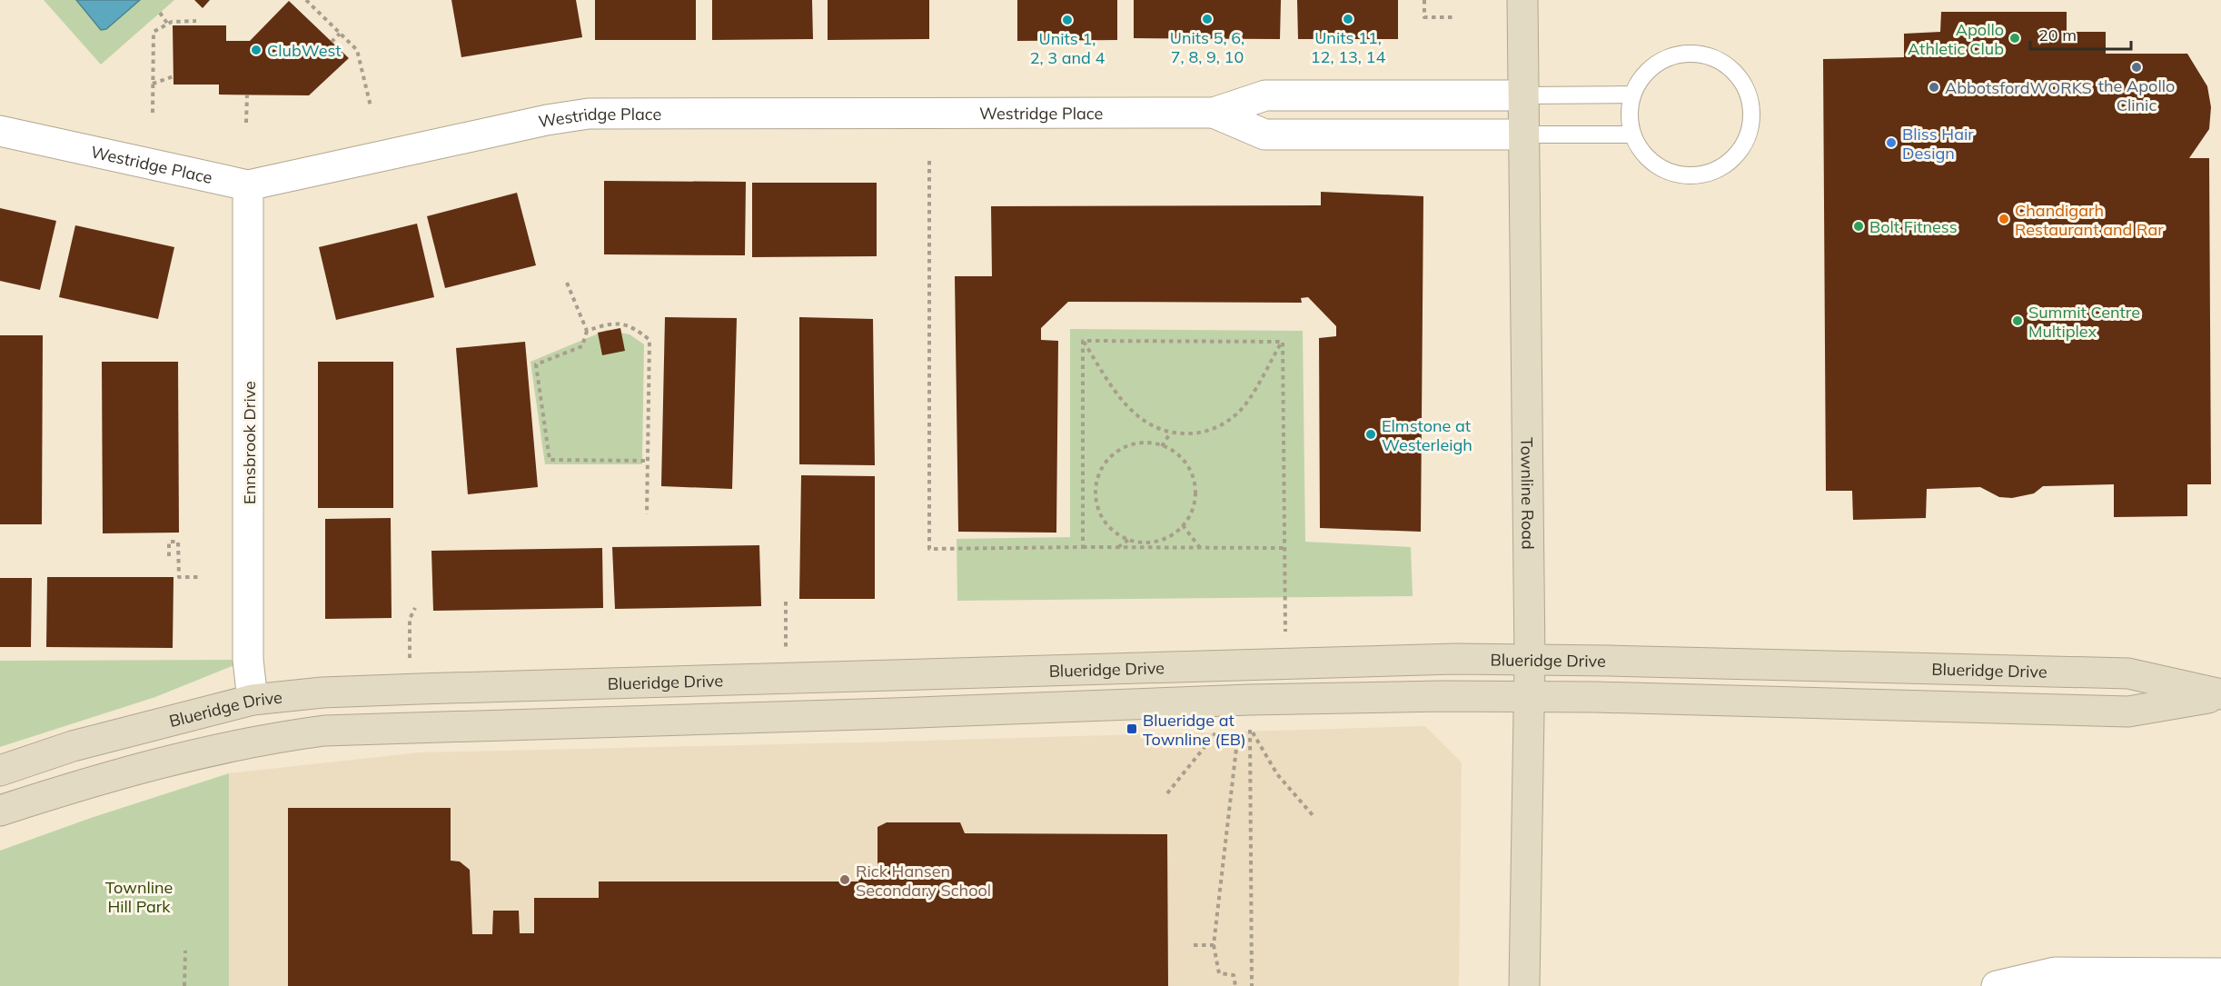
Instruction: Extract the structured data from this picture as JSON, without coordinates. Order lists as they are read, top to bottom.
{
  "streets": {
    "street": [
      "Westridge Place",
      "Ennsbrook Drive",
      "Townline Road",
      "Blueridge Drive"
    ]
  },
  "crossings": [
    ["Westridge Place", "Ennsbrook Drive"],
    ["Westridge Place", "Townline Road"],
    ["Ennsbrook Drive", "Blueridge Drive"],
    ["Townline Road", "Blueridge Drive"]
  ],
  "parks": ["Townline Hill Park"],
  "places": {
    "other": [
      "Units 5, 6, 7, 8, 9, 10",
      "Units 11, 12, 13, 14",
      "Units 1, 2, 3 and 4",
      "Apollo Athletic Club",
      "ClubWest",
      "the Apollo Clinic",
      "AbbotsfordWORKS",
      "Bliss Hair Design",
      "Chandigarh Restaurant and Rar",
      "Bolt Fitness",
      "Summit Centre Multiplex",
      "Elmstone at Westerleigh",
      "Rick Hansen Secondary School"
    ],
    "transit": ["Blueridge at Townline (EB)"]
  },
  "scale_bar": "20 m"
}
